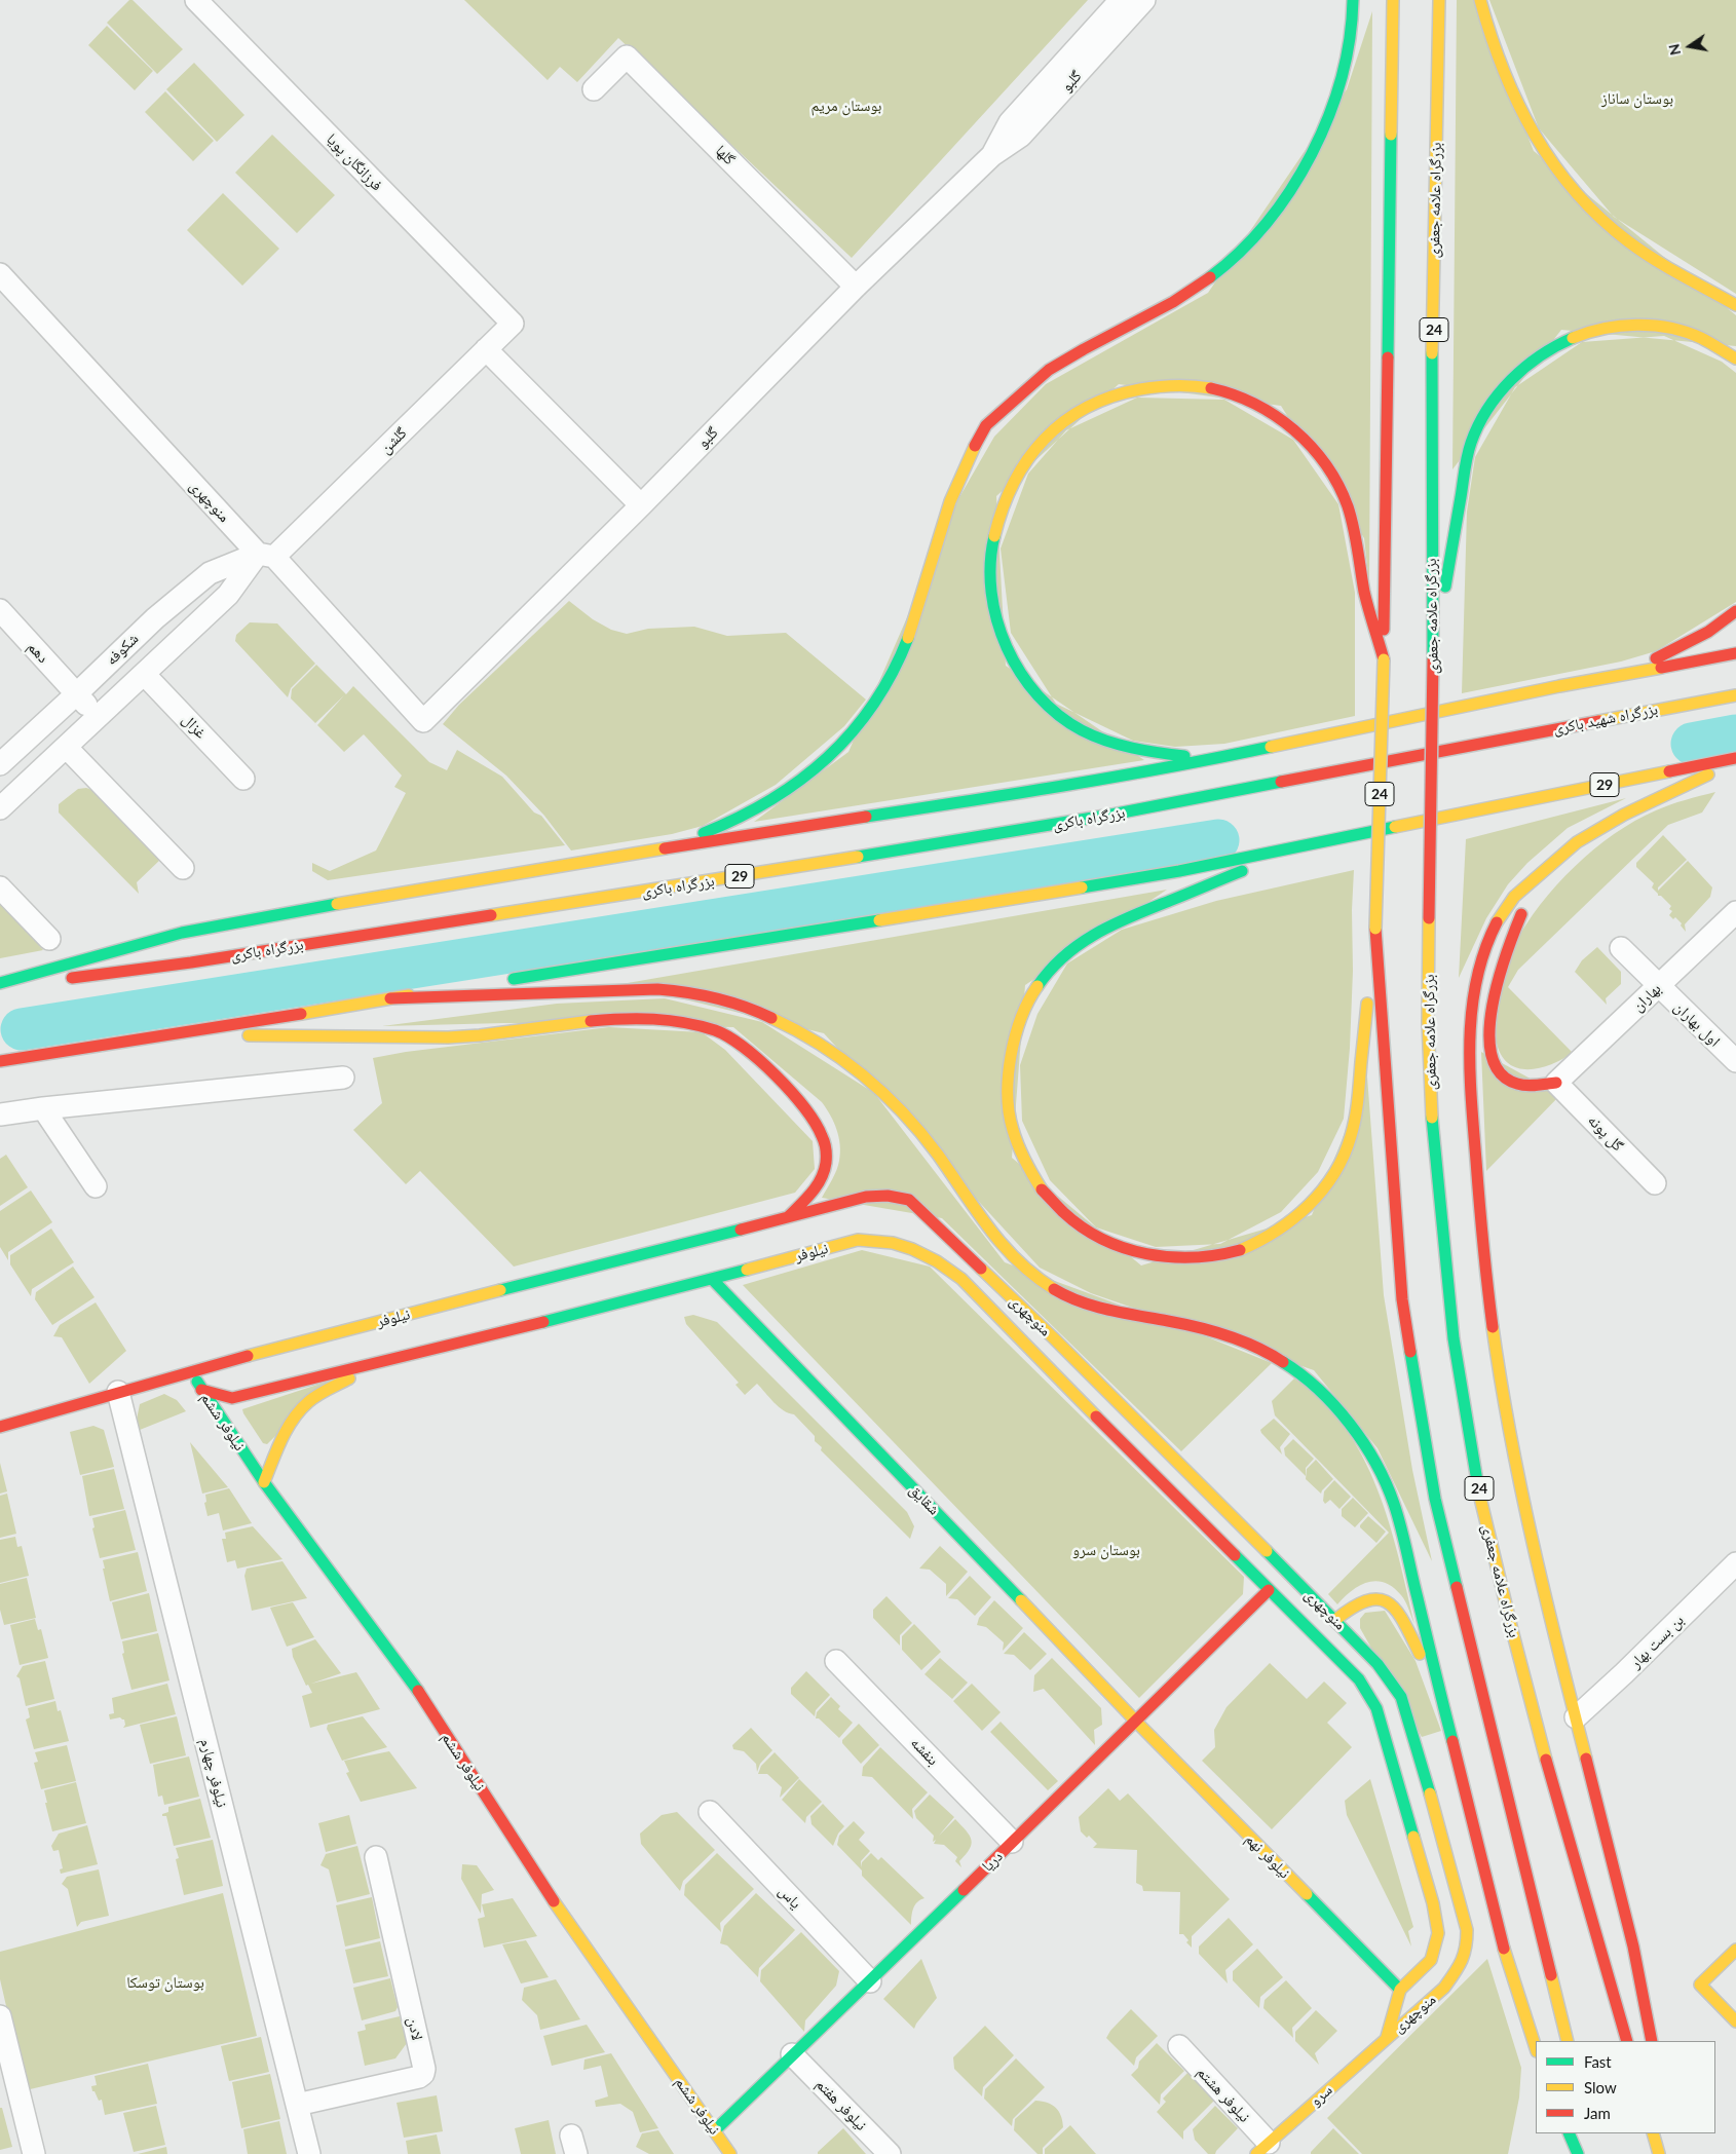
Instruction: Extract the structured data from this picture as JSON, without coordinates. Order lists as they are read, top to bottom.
{
  "streets": {
    "main road": [
      "بزرگراه علامه جعفری",
      "24",
      "منوچهری",
      "بزرگراه شهید باکری",
      "29",
      "بزرگراه باکری",
      "نیلوفر",
      "نیلوفر ششم",
      "شقایق",
      "نیلوفر نهم",
      "دریا",
      "سرو"
    ],
    "street": [
      "گلبو",
      "گلها",
      "فرزانگان پویا",
      "گلشن",
      "شکوفه",
      "دهم",
      "غزال",
      "بهاران",
      "اول بهاران",
      "گل پونه",
      "بن بست بهار",
      "بنفشه",
      "نیلوفر چهارم",
      "یاس",
      "لادن",
      "نیلوفر هشتم",
      "نیلوفر هفتم"
    ]
  },
  "crossings": [
    ["گلبو", "گلها"],
    ["گلبو", "منوچهری"],
    ["فرزانگان پویا", "گلشن"],
    ["گلشن", "منوچهری"],
    ["گلشن", "شکوفه"],
    ["منوچهری", "شکوفه"],
    ["منوچهری", "نیلوفر"],
    ["منوچهری", "نیلوفر نهم"],
    ["منوچهری", "دریا"],
    ["منوچهری", "سرو"],
    ["شکوفه", "دهم"],
    ["بزرگراه شهید باکری", "بزرگراه باکری"],
    ["بهاران", "اول بهاران"],
    ["بهاران", "گل پونه"],
    ["نیلوفر", "نیلوفر ششم"],
    ["نیلوفر", "شقایق"],
    ["نیلوفر", "نیلوفر چهارم"],
    ["نیلوفر ششم", "دریا"],
    ["شقایق", "نیلوفر نهم"],
    ["شقایق", "دریا"],
    ["بنفشه", "دریا"],
    ["نیلوفر چهارم", "لادن"],
    ["نیلوفر نهم", "دریا"],
    ["دریا", "یاس"],
    ["دریا", "نیلوفر هفتم"],
    ["نیلوفر هشتم", "سرو"]
  ],
  "parks": [
    "بوستان ساناز",
    "بوستان مریم",
    "بوستان سرو",
    "بوستان توسکا"
  ],
  "legend": ["Fast", "Slow", "Jam"],
  "north": "left"
}
